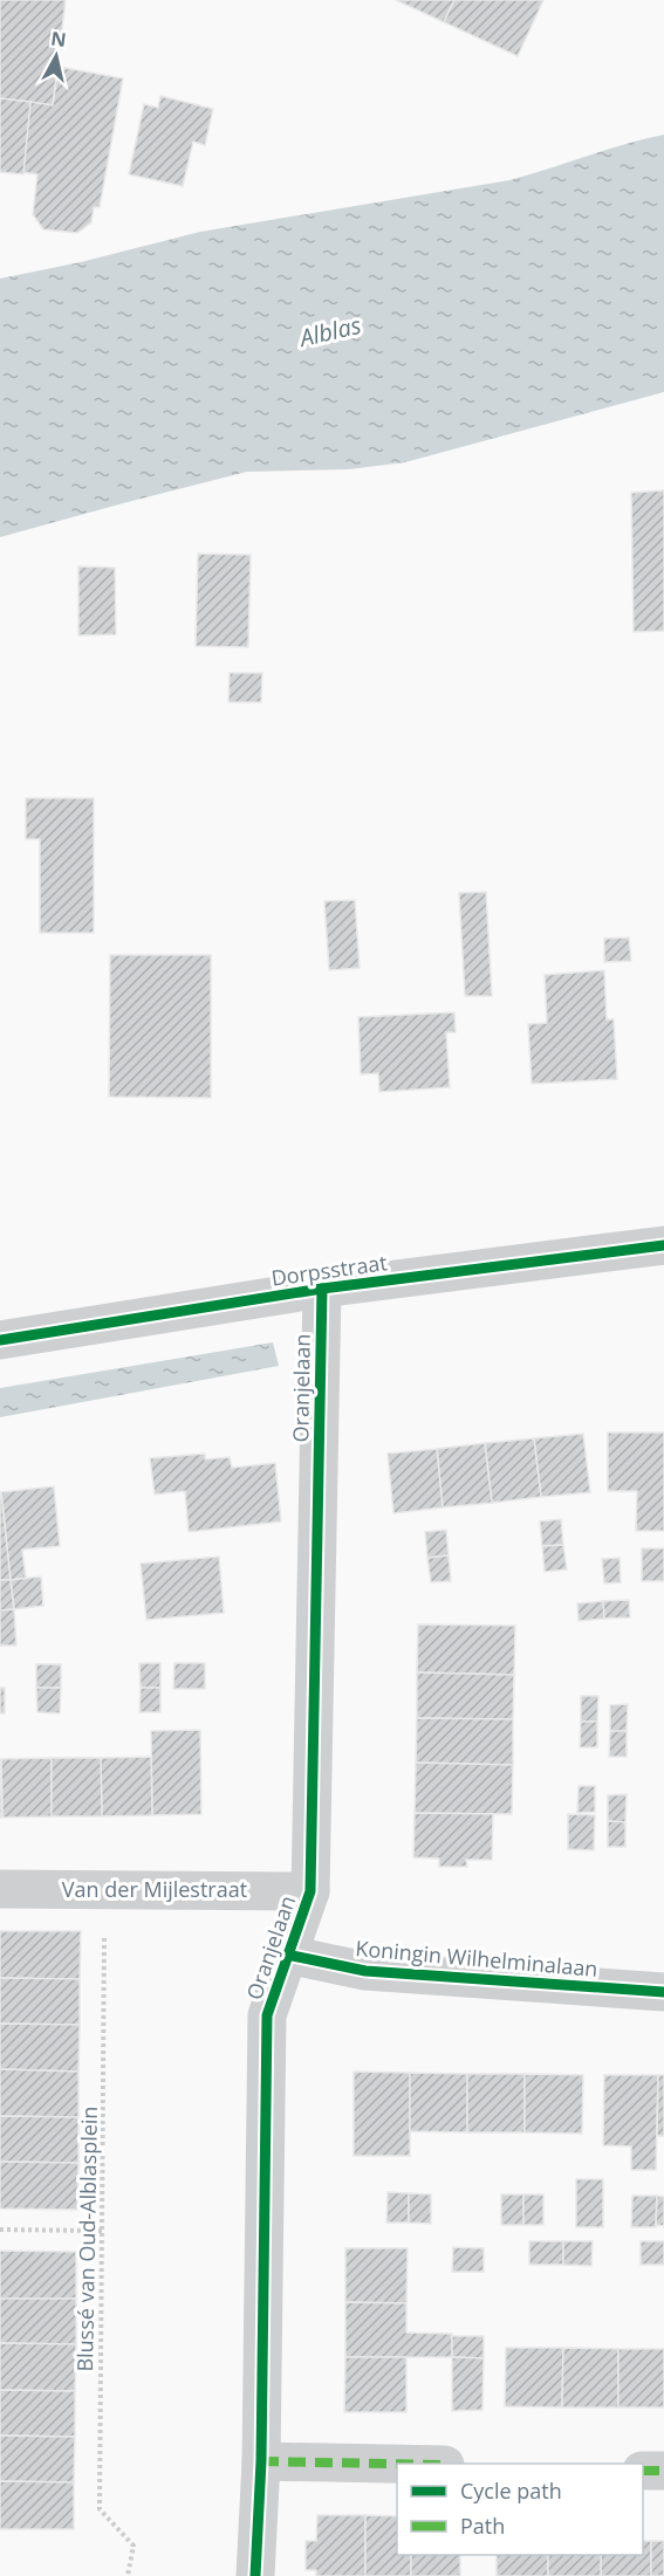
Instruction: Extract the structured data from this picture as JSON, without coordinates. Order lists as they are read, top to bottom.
{
  "streets": {
    "street": [
      "Dorpsstraat",
      "Oranjelaan",
      "Van der Mijlestraat",
      "Koningin Wilhelminalaan"
    ],
    "path": ["Blussé van Oud-Alblasplein"]
  },
  "crossings": [
    ["Dorpsstraat", "Oranjelaan"],
    ["Oranjelaan", "Van der Mijlestraat"],
    ["Oranjelaan", "Koningin Wilhelminalaan"],
    ["Van der Mijlestraat", "Blussé van Oud-Alblasplein"]
  ],
  "water": ["Alblas"],
  "legend": ["Cycle path", "Path"],
  "north": "top"
}
